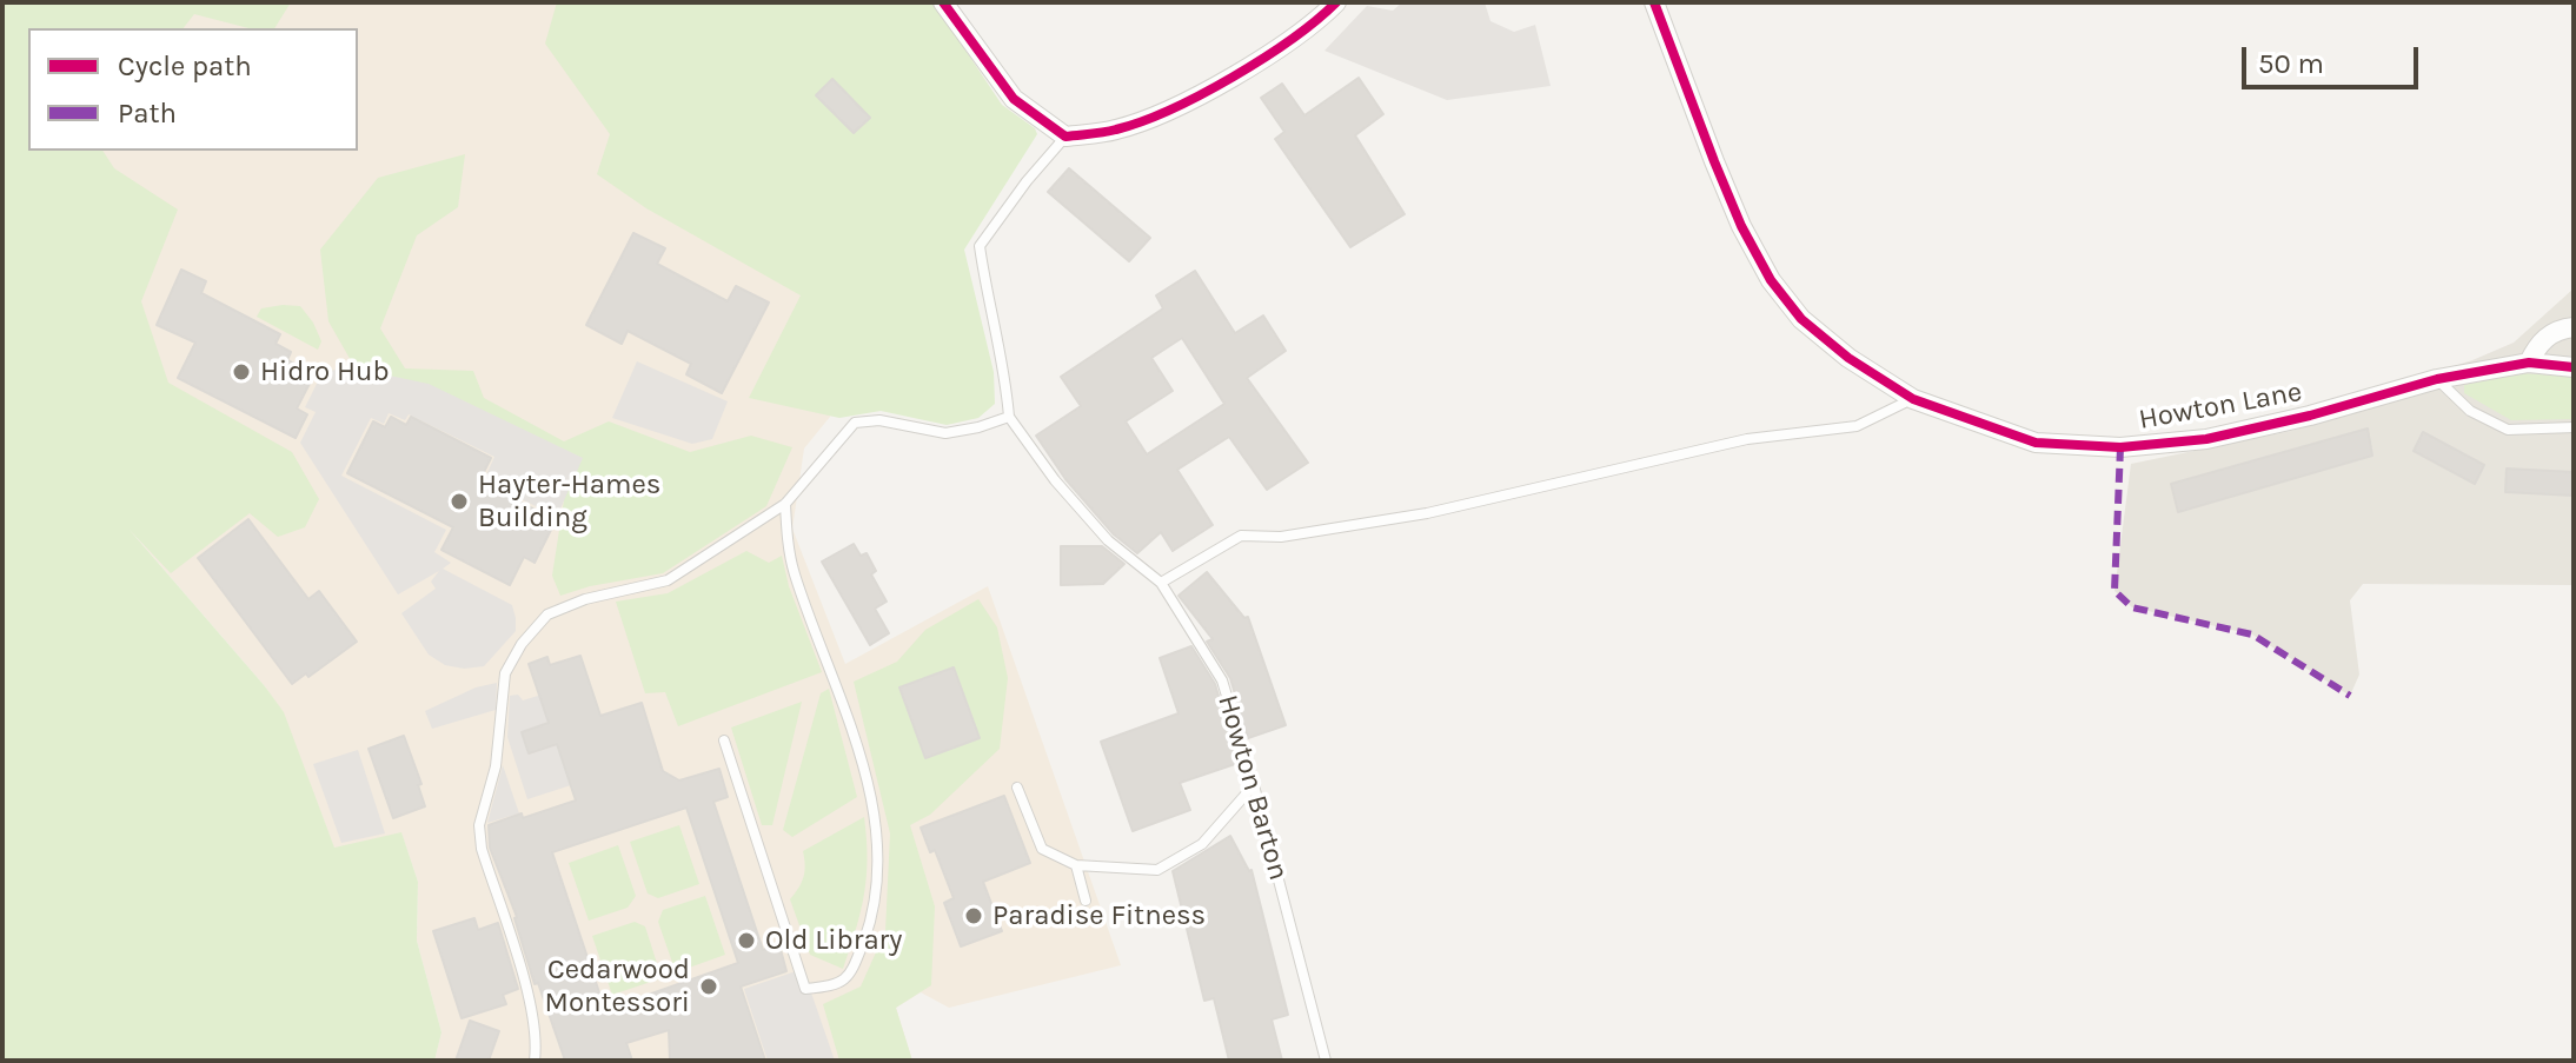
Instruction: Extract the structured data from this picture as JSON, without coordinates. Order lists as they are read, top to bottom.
{
  "streets": {
    "street": ["Howton Lane"],
    "lane": ["Howton Barton"]
  },
  "places": [
    "Hidro Hub",
    "Hayter-Hames Building",
    "Paradise Fitness",
    "Old Library",
    "Cedarwood Montessori"
  ],
  "legend": ["Cycle path", "Path"],
  "scale_bar": "50 m"
}
